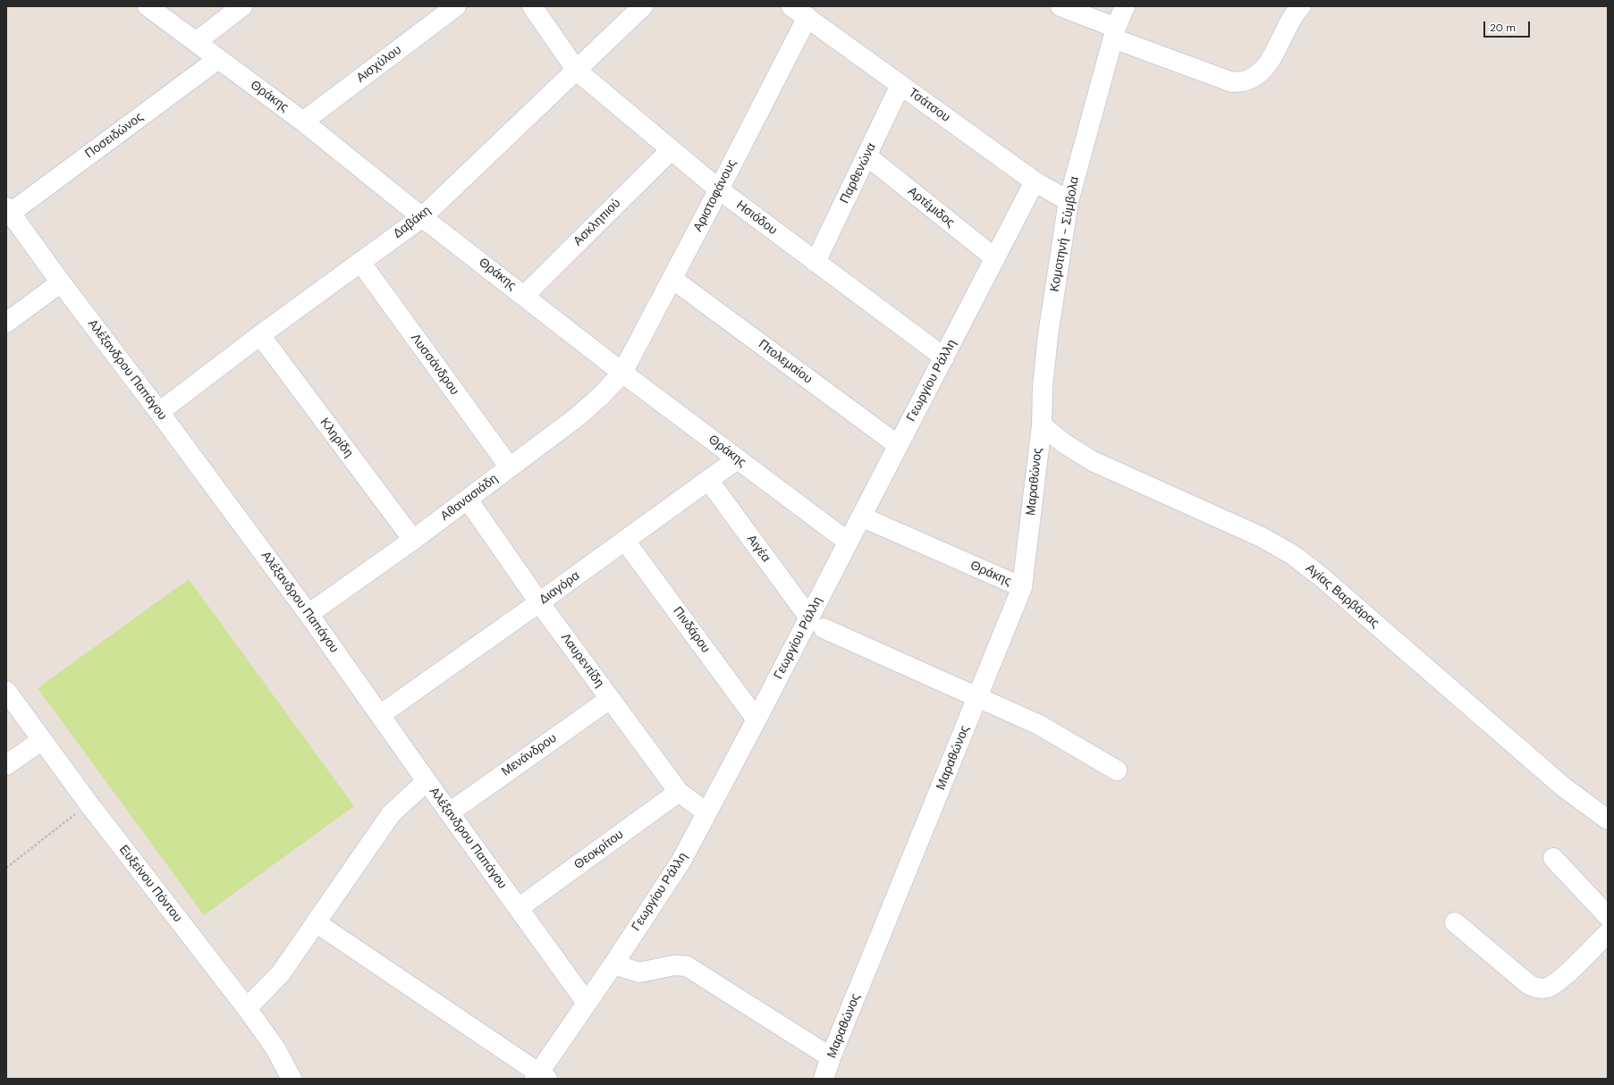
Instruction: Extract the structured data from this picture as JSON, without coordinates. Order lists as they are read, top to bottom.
{
  "streets": {
    "street": [
      "Αισχύλου",
      "Θράκης",
      "Τσάτσου",
      "Ποσειδώνος",
      "Παρθενώνα",
      "Αριστοφάνους",
      "Αρτέμιδος",
      "Ησιόδου",
      "Δαβάκη",
      "Ασκληπιού",
      "Κομοτηνή - Σύμβολα",
      "Πτολεμαίου",
      "Λυσσάνδρου",
      "Αλέξανδρου Παπάγου",
      "Γεωργίου Ράλλη",
      "Κληρίδη",
      "Μαραθώνος",
      "Αθανασιάδη",
      "Αιγέα",
      "Διαγόρα",
      "Αγίας Βαρβάρας",
      "Πινδάρου",
      "Λαυρεντίδη",
      "Μενάνδρου",
      "Θεοκρίτου",
      "Ευξείνου Πόντου"
    ]
  },
  "crossings": [
    ["Αισχύλου", "Θράκης"],
    ["Θράκης", "Ποσειδώνος"],
    ["Θράκης", "Αριστοφάνους"],
    ["Θράκης", "Δαβάκη"],
    ["Θράκης", "Ασκληπιού"],
    ["Θράκης", "Γεωργίου Ράλλη"],
    ["Θράκης", "Μαραθώνος"],
    ["Θράκης", "Αθανασιάδη"],
    ["Θράκης", "Διαγόρα"],
    ["Τσάτσου", "Παρθενώνα"],
    ["Τσάτσου", "Αριστοφάνους"],
    ["Τσάτσου", "Κομοτηνή - Σύμβολα"],
    ["Τσάτσου", "Γεωργίου Ράλλη"],
    ["Ποσειδώνος", "Αλέξανδρου Παπάγου"],
    ["Παρθενώνα", "Αρτέμιδος"],
    ["Παρθενώνα", "Ησιόδου"],
    ["Αριστοφάνους", "Ησιόδου"],
    ["Αριστοφάνους", "Πτολεμαίου"],
    ["Αριστοφάνους", "Αθανασιάδη"],
    ["Αρτέμιδος", "Γεωργίου Ράλλη"],
    ["Ησιόδου", "Δαβάκη"],
    ["Ησιόδου", "Ασκληπιού"],
    ["Ησιόδου", "Γεωργίου Ράλλη"],
    ["Δαβάκη", "Λυσσάνδρου"],
    ["Δαβάκη", "Αλέξανδρου Παπάγου"],
    ["Δαβάκη", "Κληρίδη"],
    ["Κομοτηνή - Σύμβολα", "Μαραθώνος"],
    ["Κομοτηνή - Σύμβολα", "Αγίας Βαρβάρας"],
    ["Πτολεμαίου", "Γεωργίου Ράλλη"],
    ["Λυσσάνδρου", "Αθανασιάδη"],
    ["Αλέξανδρου Παπάγου", "Γεωργίου Ράλλη"],
    ["Αλέξανδρου Παπάγου", "Αθανασιάδη"],
    ["Αλέξανδρου Παπάγου", "Διαγόρα"],
    ["Αλέξανδρου Παπάγου", "Μενάνδρου"],
    ["Αλέξανδρου Παπάγου", "Θεοκρίτου"],
    ["Γεωργίου Ράλλη", "Αιγέα"],
    ["Γεωργίου Ράλλη", "Πινδάρου"],
    ["Γεωργίου Ράλλη", "Λαυρεντίδη"],
    ["Κληρίδη", "Αθανασιάδη"],
    ["Μαραθώνος", "Αγίας Βαρβάρας"],
    ["Αθανασιάδη", "Λαυρεντίδη"],
    ["Αιγέα", "Διαγόρα"],
    ["Διαγόρα", "Πινδάρου"],
    ["Διαγόρα", "Λαυρεντίδη"],
    ["Λαυρεντίδη", "Μενάνδρου"],
    ["Λαυρεντίδη", "Θεοκρίτου"]
  ],
  "scale_bar": "20 m"
}
